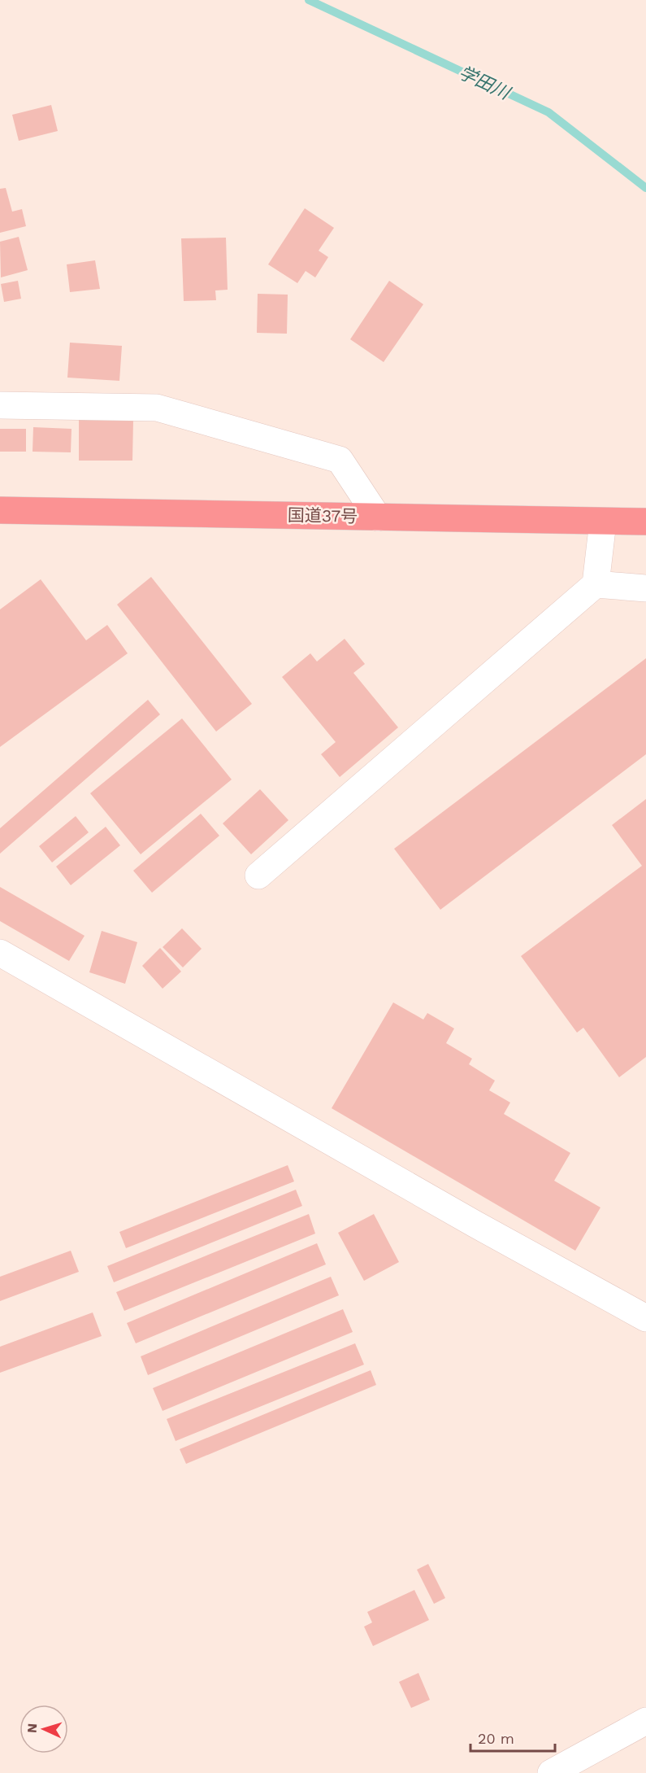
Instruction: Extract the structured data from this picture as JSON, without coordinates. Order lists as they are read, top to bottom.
{
  "streets": {
    "highway": ["国道37号"]
  },
  "water": ["学田川"],
  "scale_bar": "20 m",
  "north": "left"
}
